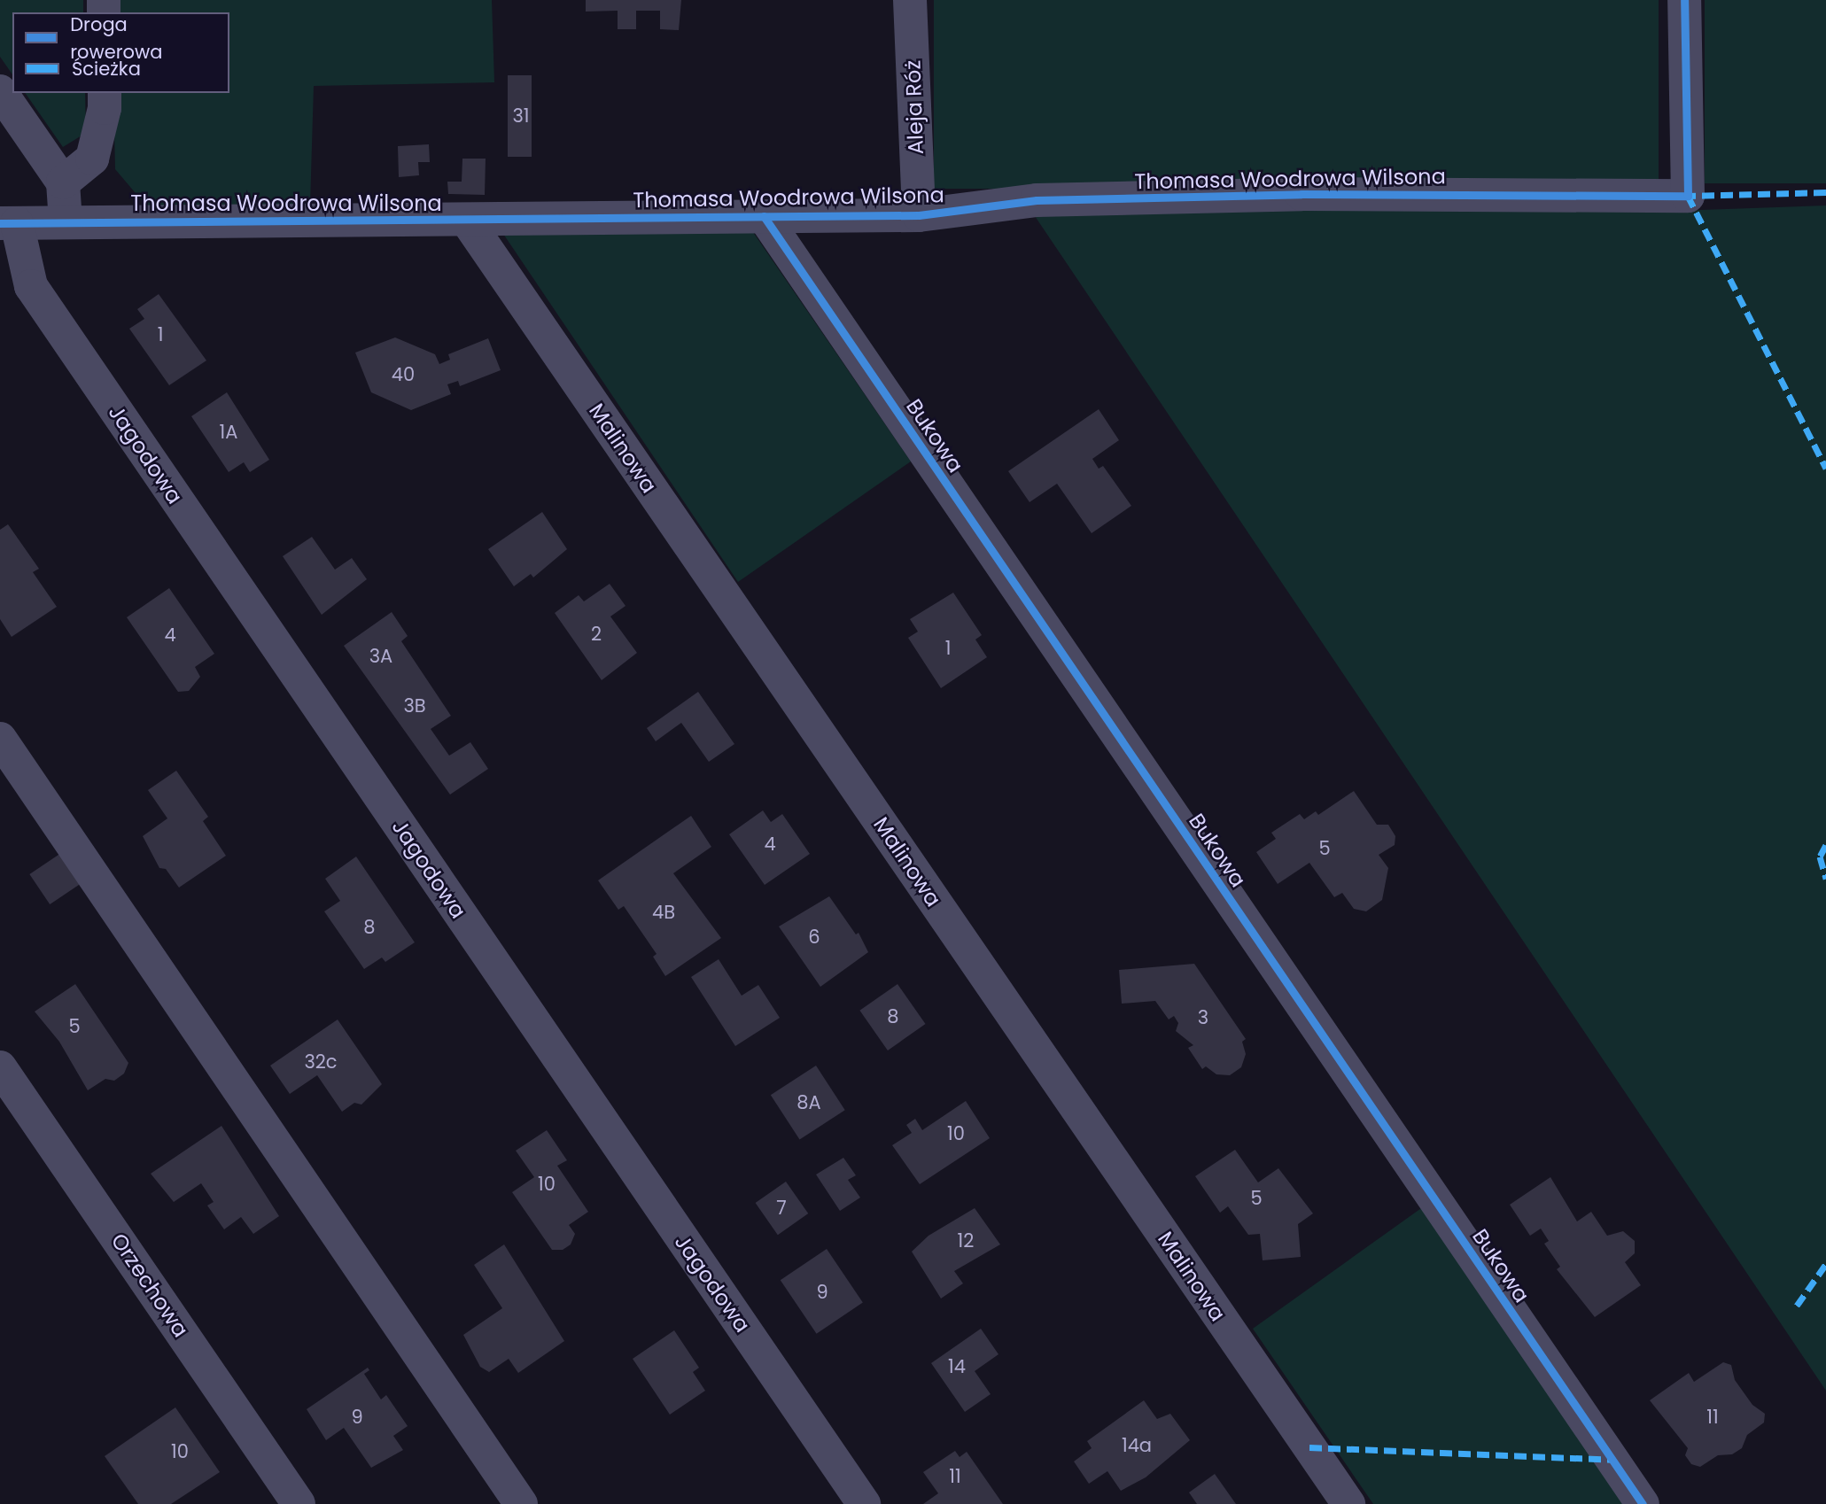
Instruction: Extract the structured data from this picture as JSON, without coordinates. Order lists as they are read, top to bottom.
{
  "streets": {
    "street": [
      "Aleja Róż",
      "Thomasa Woodrowa Wilsona",
      "Bukowa",
      "Malinowa",
      "Jagodowa",
      "Orzechowa"
    ]
  },
  "crossings": [
    ["Aleja Róż", "Thomasa Woodrowa Wilsona"],
    ["Thomasa Woodrowa Wilsona", "Bukowa"],
    ["Thomasa Woodrowa Wilsona", "Malinowa"],
    ["Thomasa Woodrowa Wilsona", "Jagodowa"]
  ],
  "house_numbers": [
    "31",
    "1",
    "40",
    "1A",
    "2",
    "4",
    "1",
    "3A",
    "3B",
    "4",
    "5",
    "4B",
    "8",
    "6",
    "8",
    "3",
    "5",
    "32c",
    "8A",
    "10",
    "10",
    "5",
    "7",
    "12",
    "9",
    "14",
    "9",
    "11",
    "14a",
    "10",
    "11"
  ],
  "legend": ["Droga rowerowa", "Ścieżka"]
}
